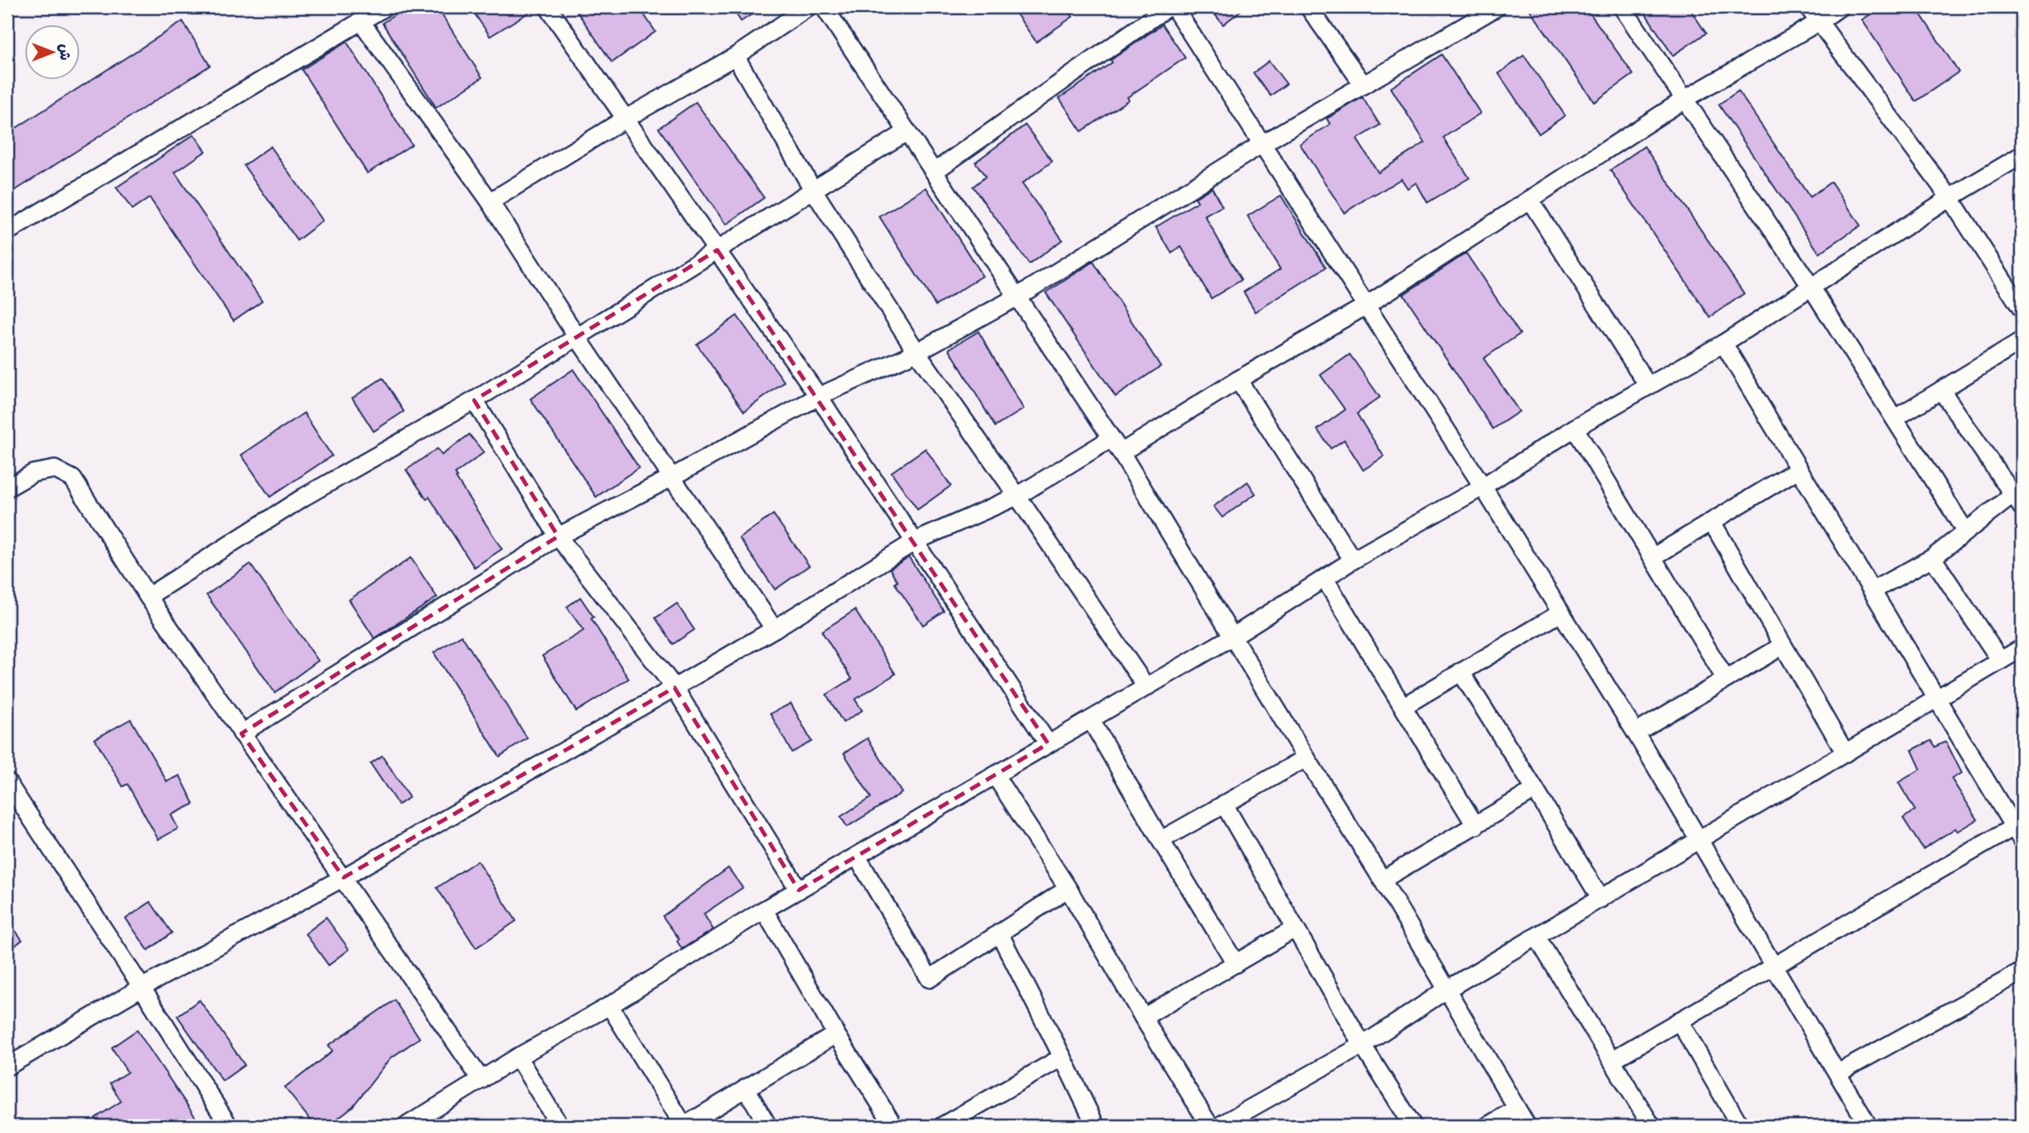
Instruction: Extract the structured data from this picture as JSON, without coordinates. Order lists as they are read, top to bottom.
{
  "north": "right"
}
